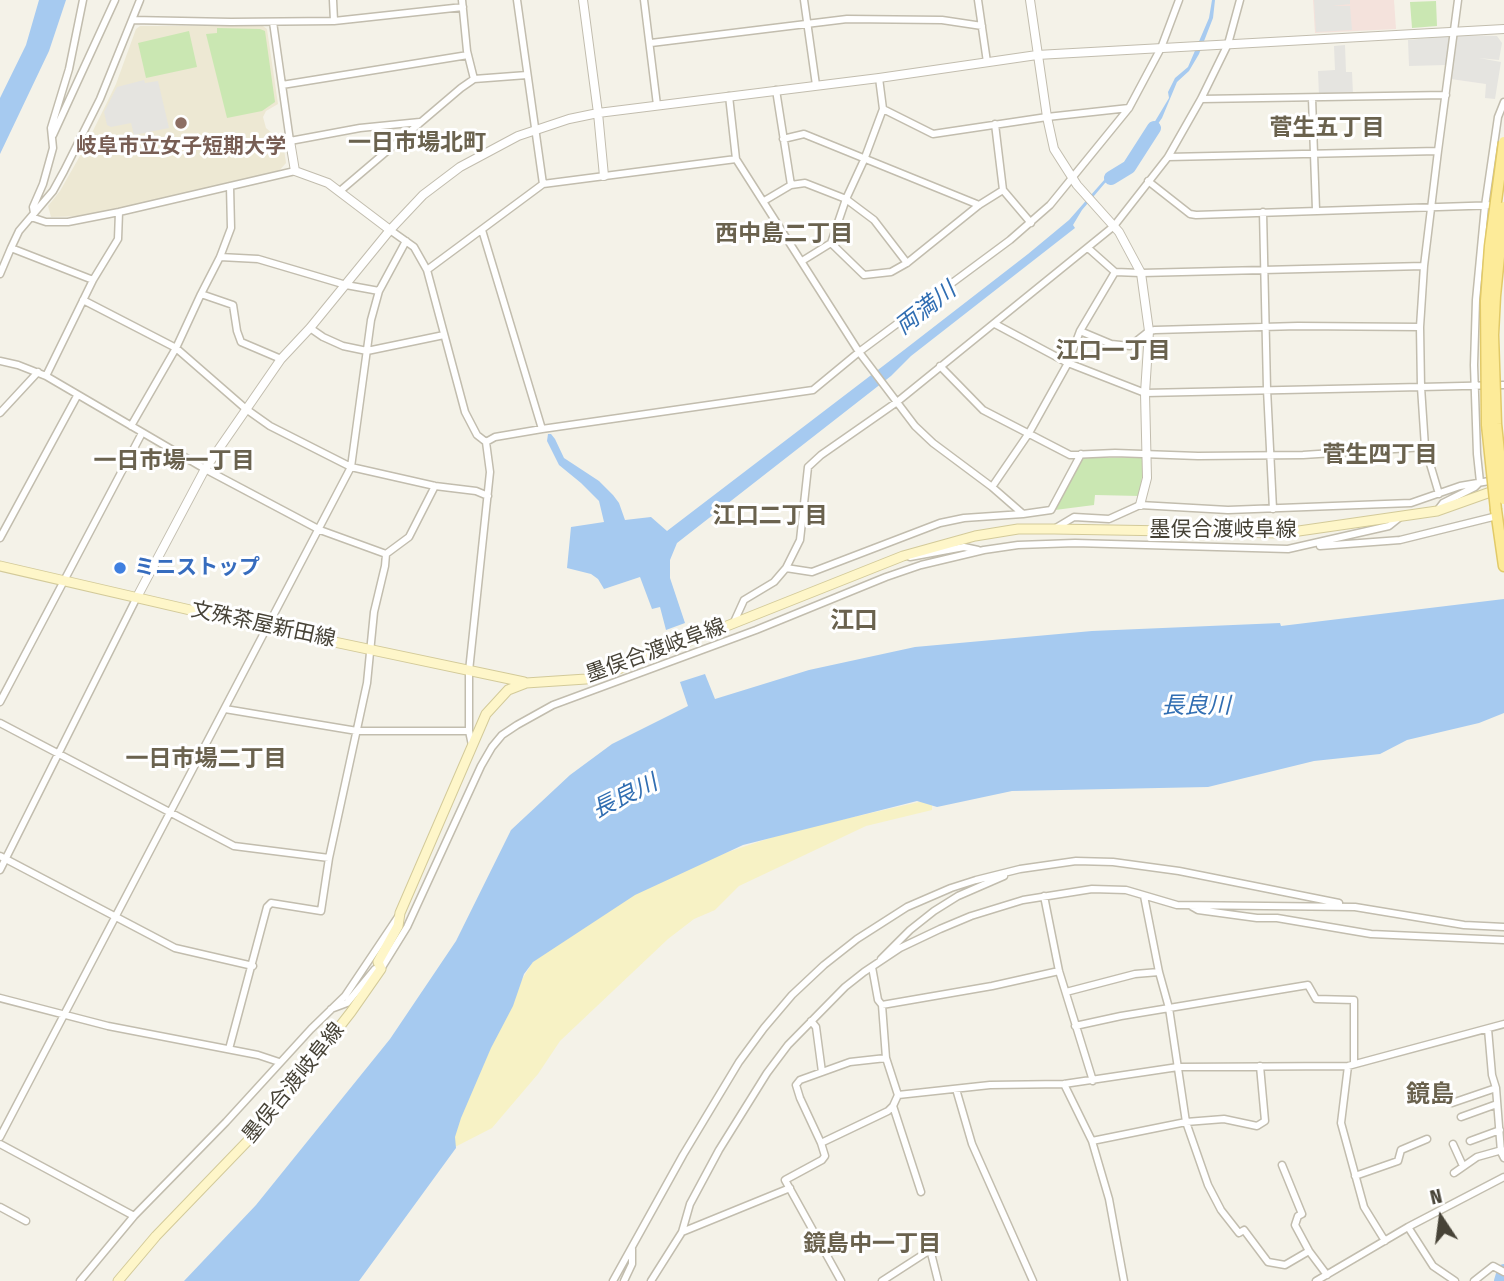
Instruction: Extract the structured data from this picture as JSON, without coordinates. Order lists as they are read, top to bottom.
{
  "streets": {
    "main road": ["墨俣合渡岐阜線", "文殊茶屋新田線"]
  },
  "crossings": [
    ["墨俣合渡岐阜線", "文殊茶屋新田線"]
  ],
  "districts": [
    "菅生五丁目",
    "一日市場北町",
    "西中島二丁目",
    "江口一丁目",
    "菅生四丁目",
    "一日市場一丁目",
    "江口二丁目",
    "江口",
    "一日市場二丁目",
    "鏡島",
    "鏡島中一丁目"
  ],
  "water": ["両満川", "長良川"],
  "places": ["岐阜市立女子短期大学", "ミニストップ"],
  "north": "top"
}
